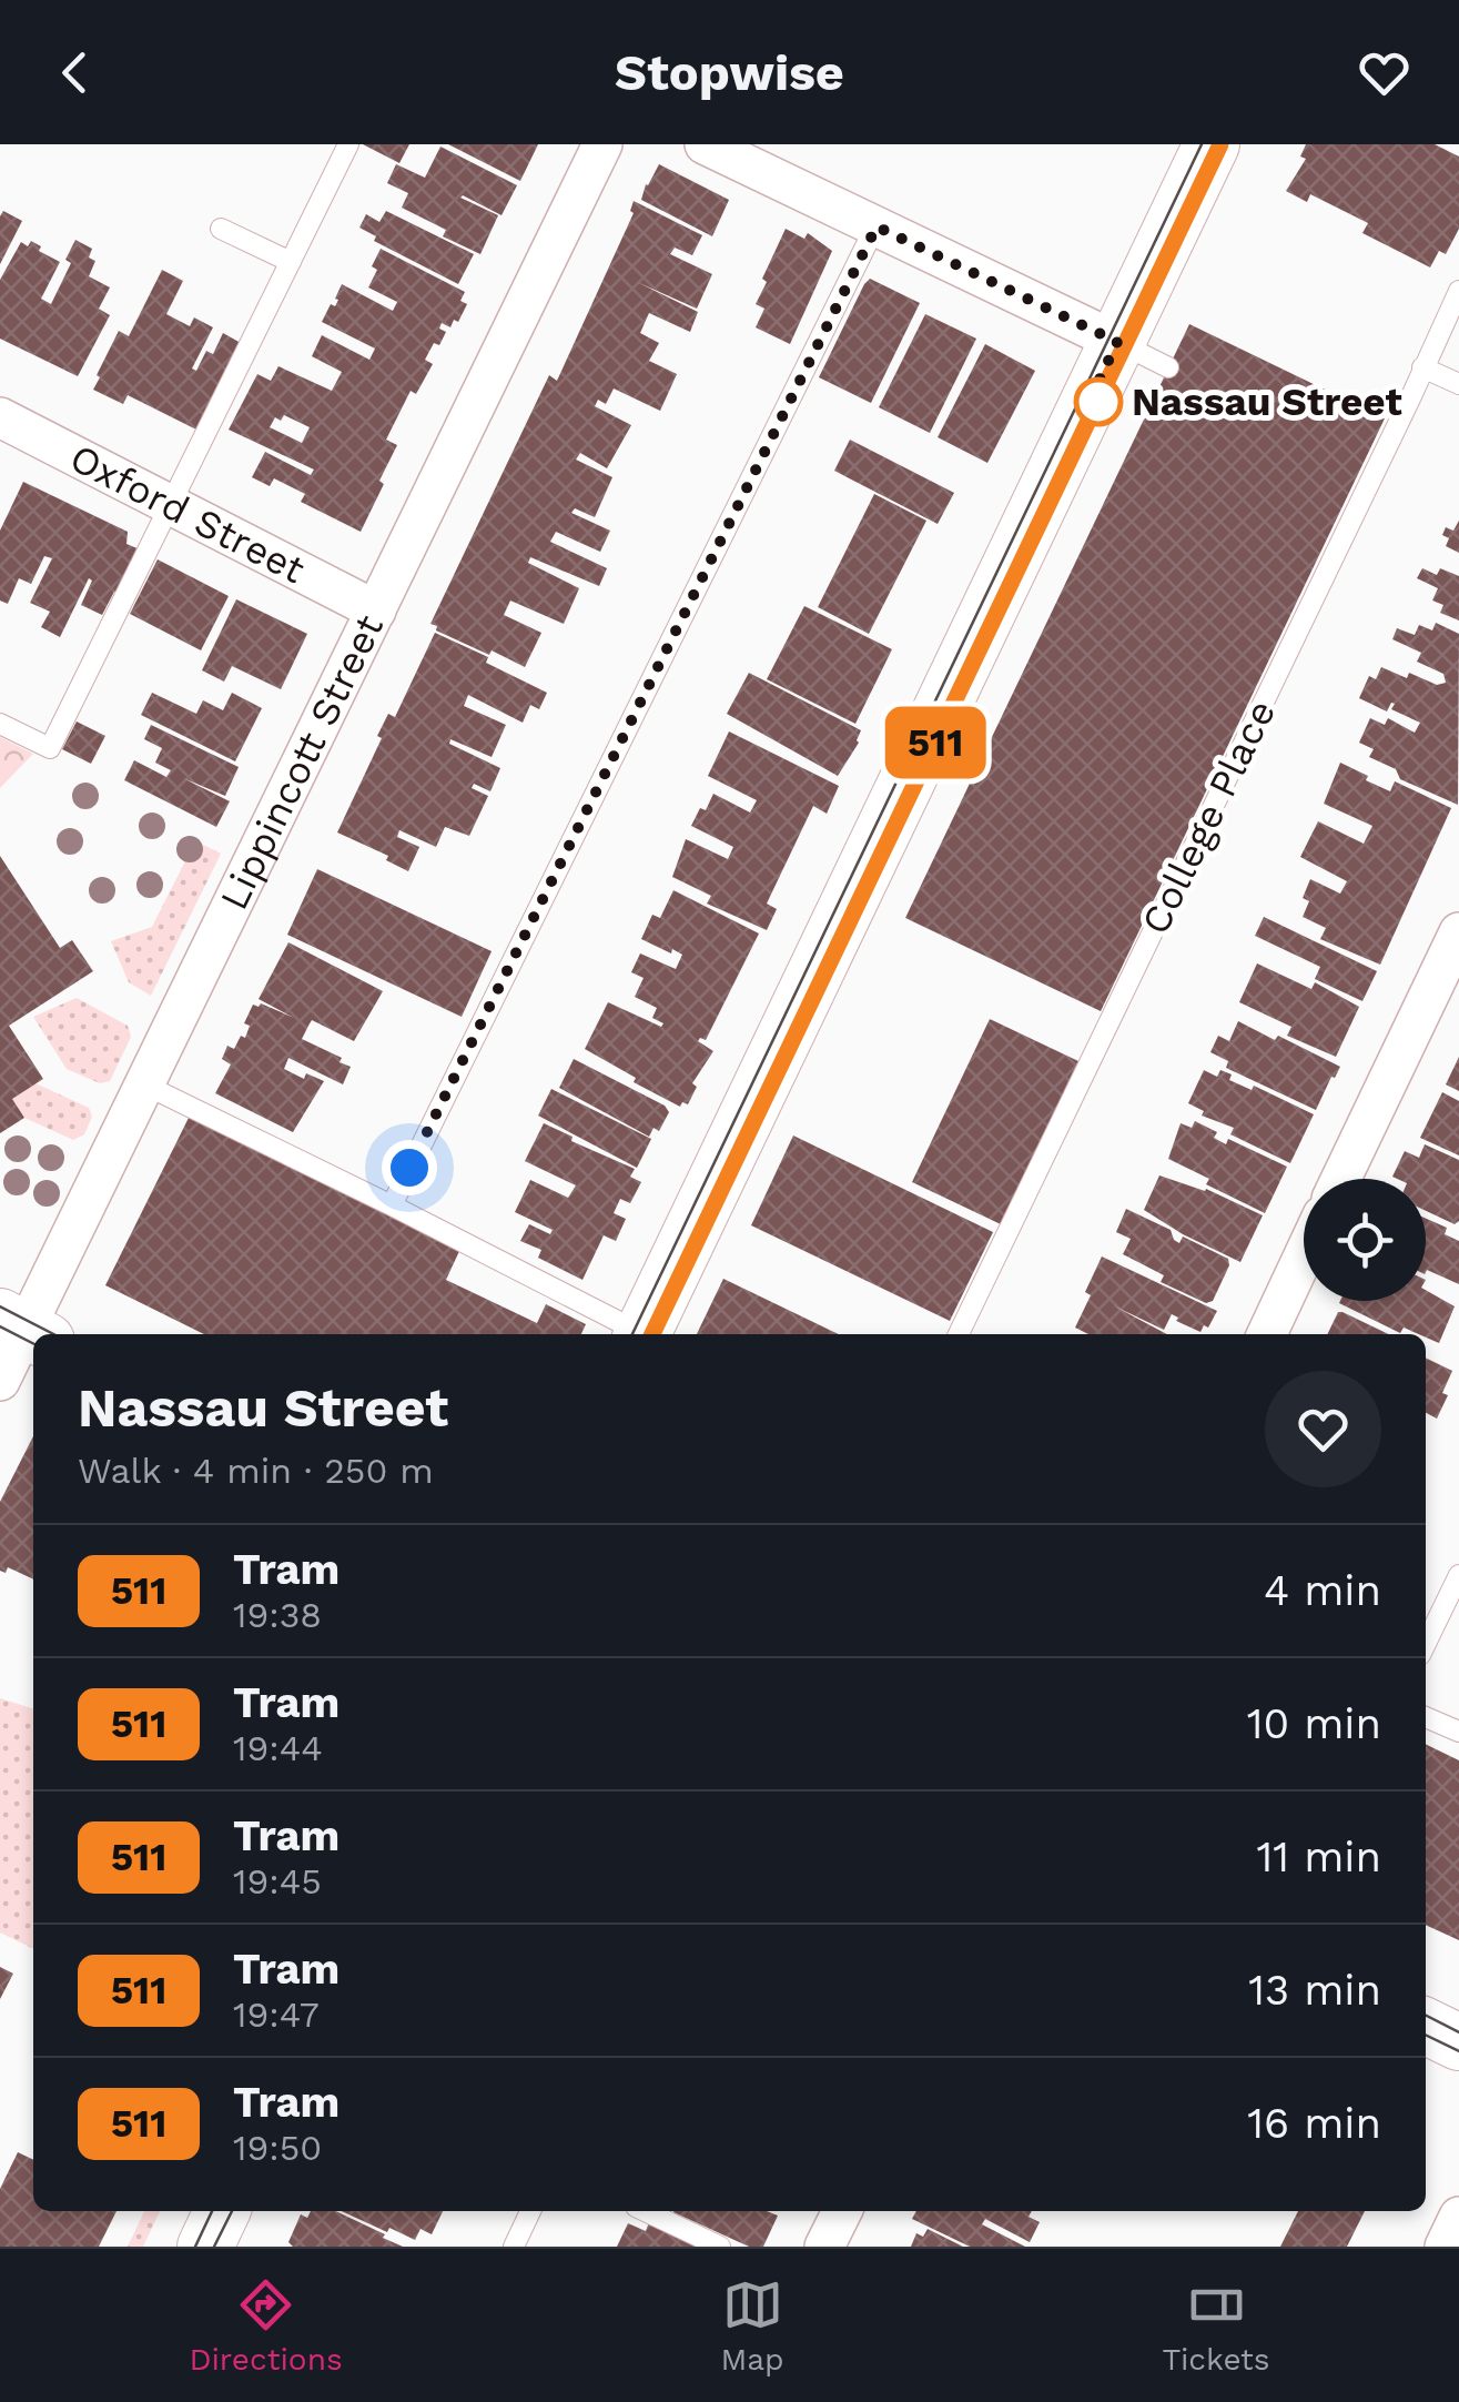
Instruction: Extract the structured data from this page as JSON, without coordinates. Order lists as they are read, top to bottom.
{
  "streets": {
    "street": ["Oxford Street", "Lippincott Street"],
    "lane": ["College Place"]
  },
  "crossings": [
    ["Oxford Street", "Lippincott Street"]
  ],
  "places": ["Nassau Street"],
  "lines": ["tram line 511"],
  "page": {
    "header": "Stopwise",
    "on_map": "511",
    "heading": ["Nassau Street", "Walk · 4 min · 250 m"],
    "list": [
      {
        "mark": "511",
        "name": "Tram",
        "note": "19:38",
        "value": "4 min"
      },
      {
        "mark": "511",
        "name": "Tram",
        "note": "19:44",
        "value": "10 min"
      },
      {
        "mark": "511",
        "name": "Tram",
        "note": "19:45",
        "value": "11 min"
      },
      {
        "mark": "511",
        "name": "Tram",
        "note": "19:47",
        "value": "13 min"
      },
      {
        "mark": "511",
        "name": "Tram",
        "note": "19:50",
        "value": "16 min"
      }
    ],
    "tabs": ["Directions", "Map", "Tickets"]
  }
}
